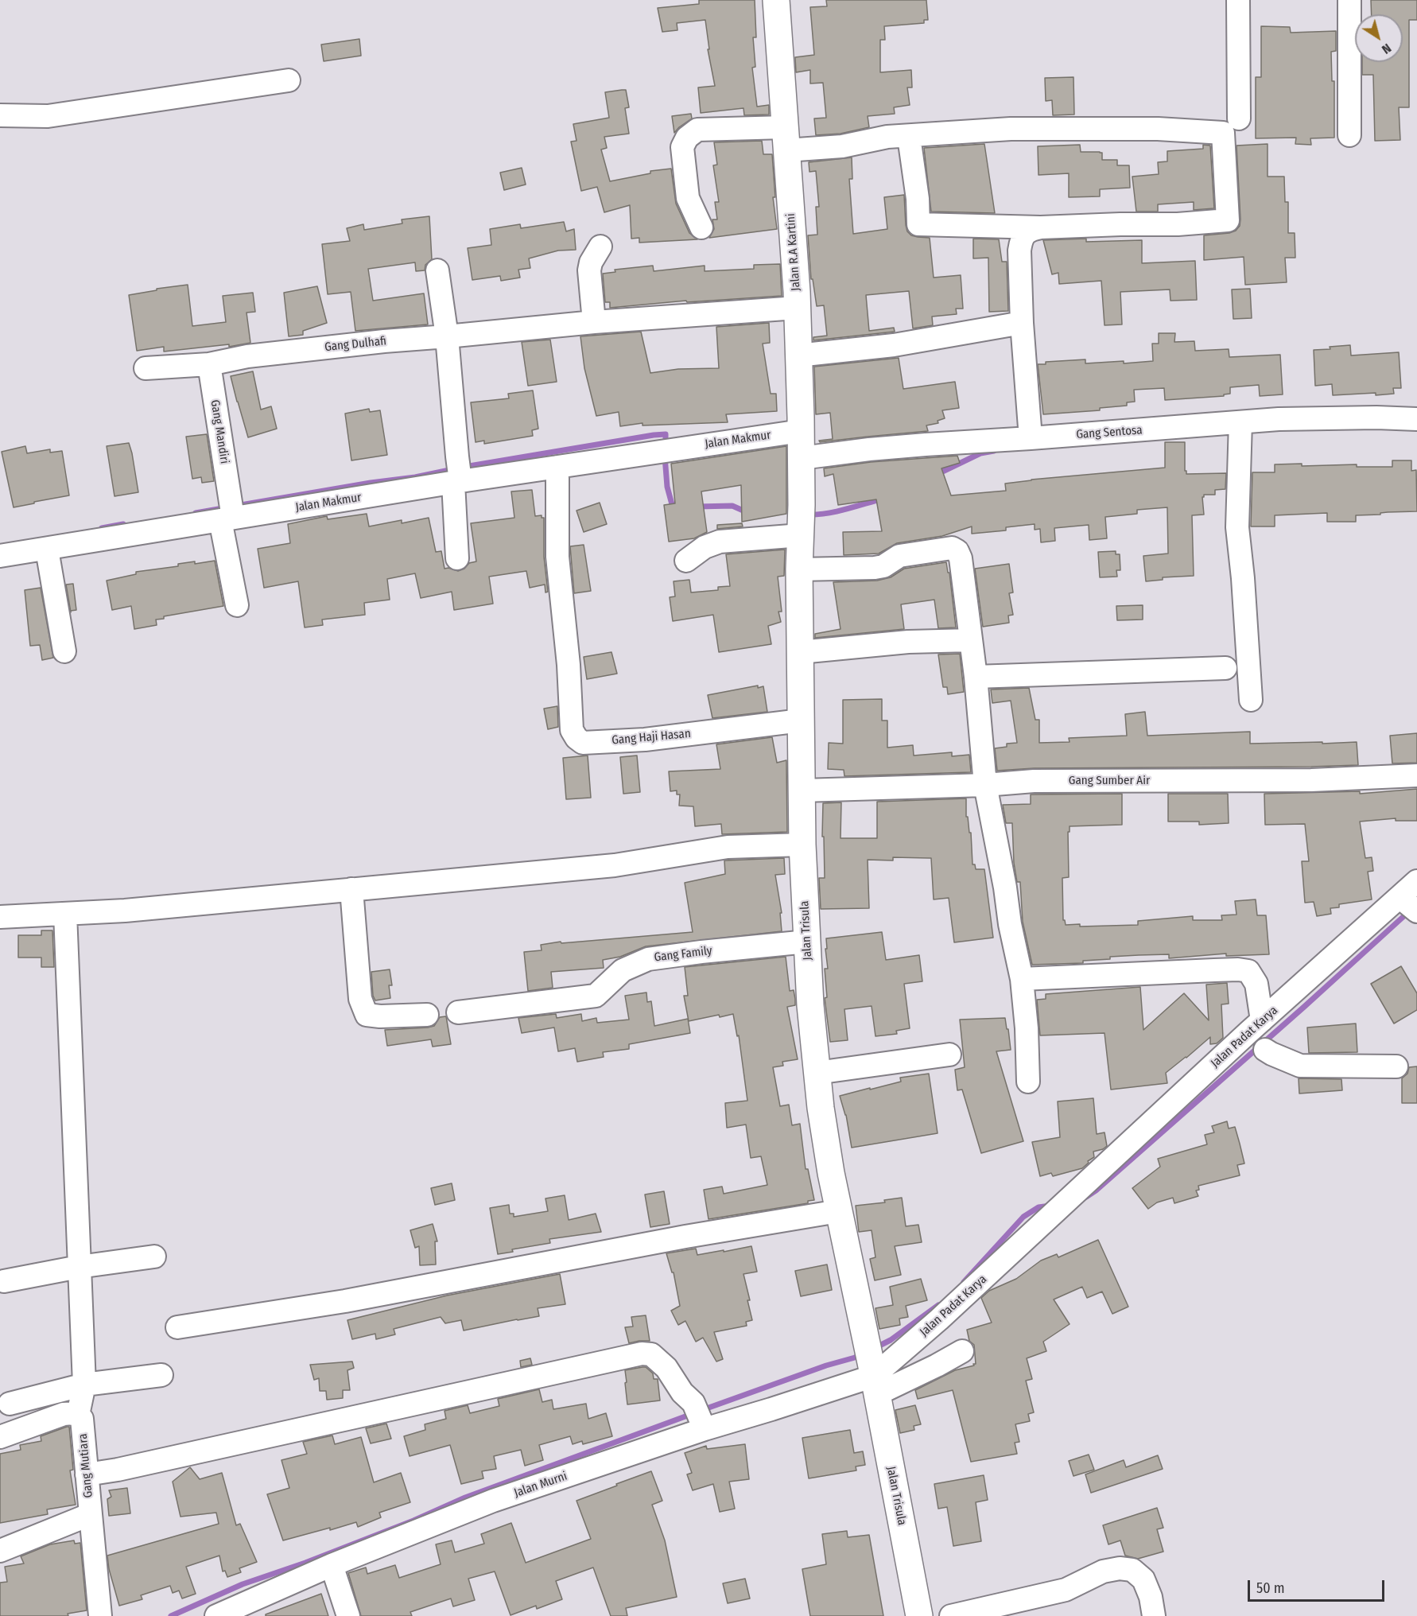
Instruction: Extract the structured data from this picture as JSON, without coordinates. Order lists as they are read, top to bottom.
{
  "streets": {
    "street": [
      "Jalan R.A Kartini",
      "Gang Dulhafi",
      "Gang Mandiri",
      "Gang Sentosa",
      "Jalan Makmur",
      "Gang Haji Hasan",
      "Gang Sumber Air",
      "Jalan Trisula",
      "Gang Family",
      "Jalan Padat Karya",
      "Gang Mutiara",
      "Jalan Murni"
    ]
  },
  "crossings": [
    ["Jalan R.A Kartini", "Gang Dulhafi"],
    ["Jalan R.A Kartini", "Gang Sentosa"],
    ["Jalan R.A Kartini", "Jalan Makmur"],
    ["Jalan R.A Kartini", "Jalan Trisula"],
    ["Gang Dulhafi", "Gang Mandiri"],
    ["Gang Mandiri", "Jalan Makmur"],
    ["Jalan Makmur", "Gang Haji Hasan"],
    ["Gang Haji Hasan", "Jalan Trisula"],
    ["Gang Sumber Air", "Jalan Trisula"],
    ["Jalan Trisula", "Gang Family"],
    ["Jalan Trisula", "Jalan Padat Karya"],
    ["Jalan Trisula", "Jalan Murni"],
    ["Jalan Padat Karya", "Jalan Murni"]
  ],
  "scale_bar": "50 m",
  "north": "bottom right"
}
